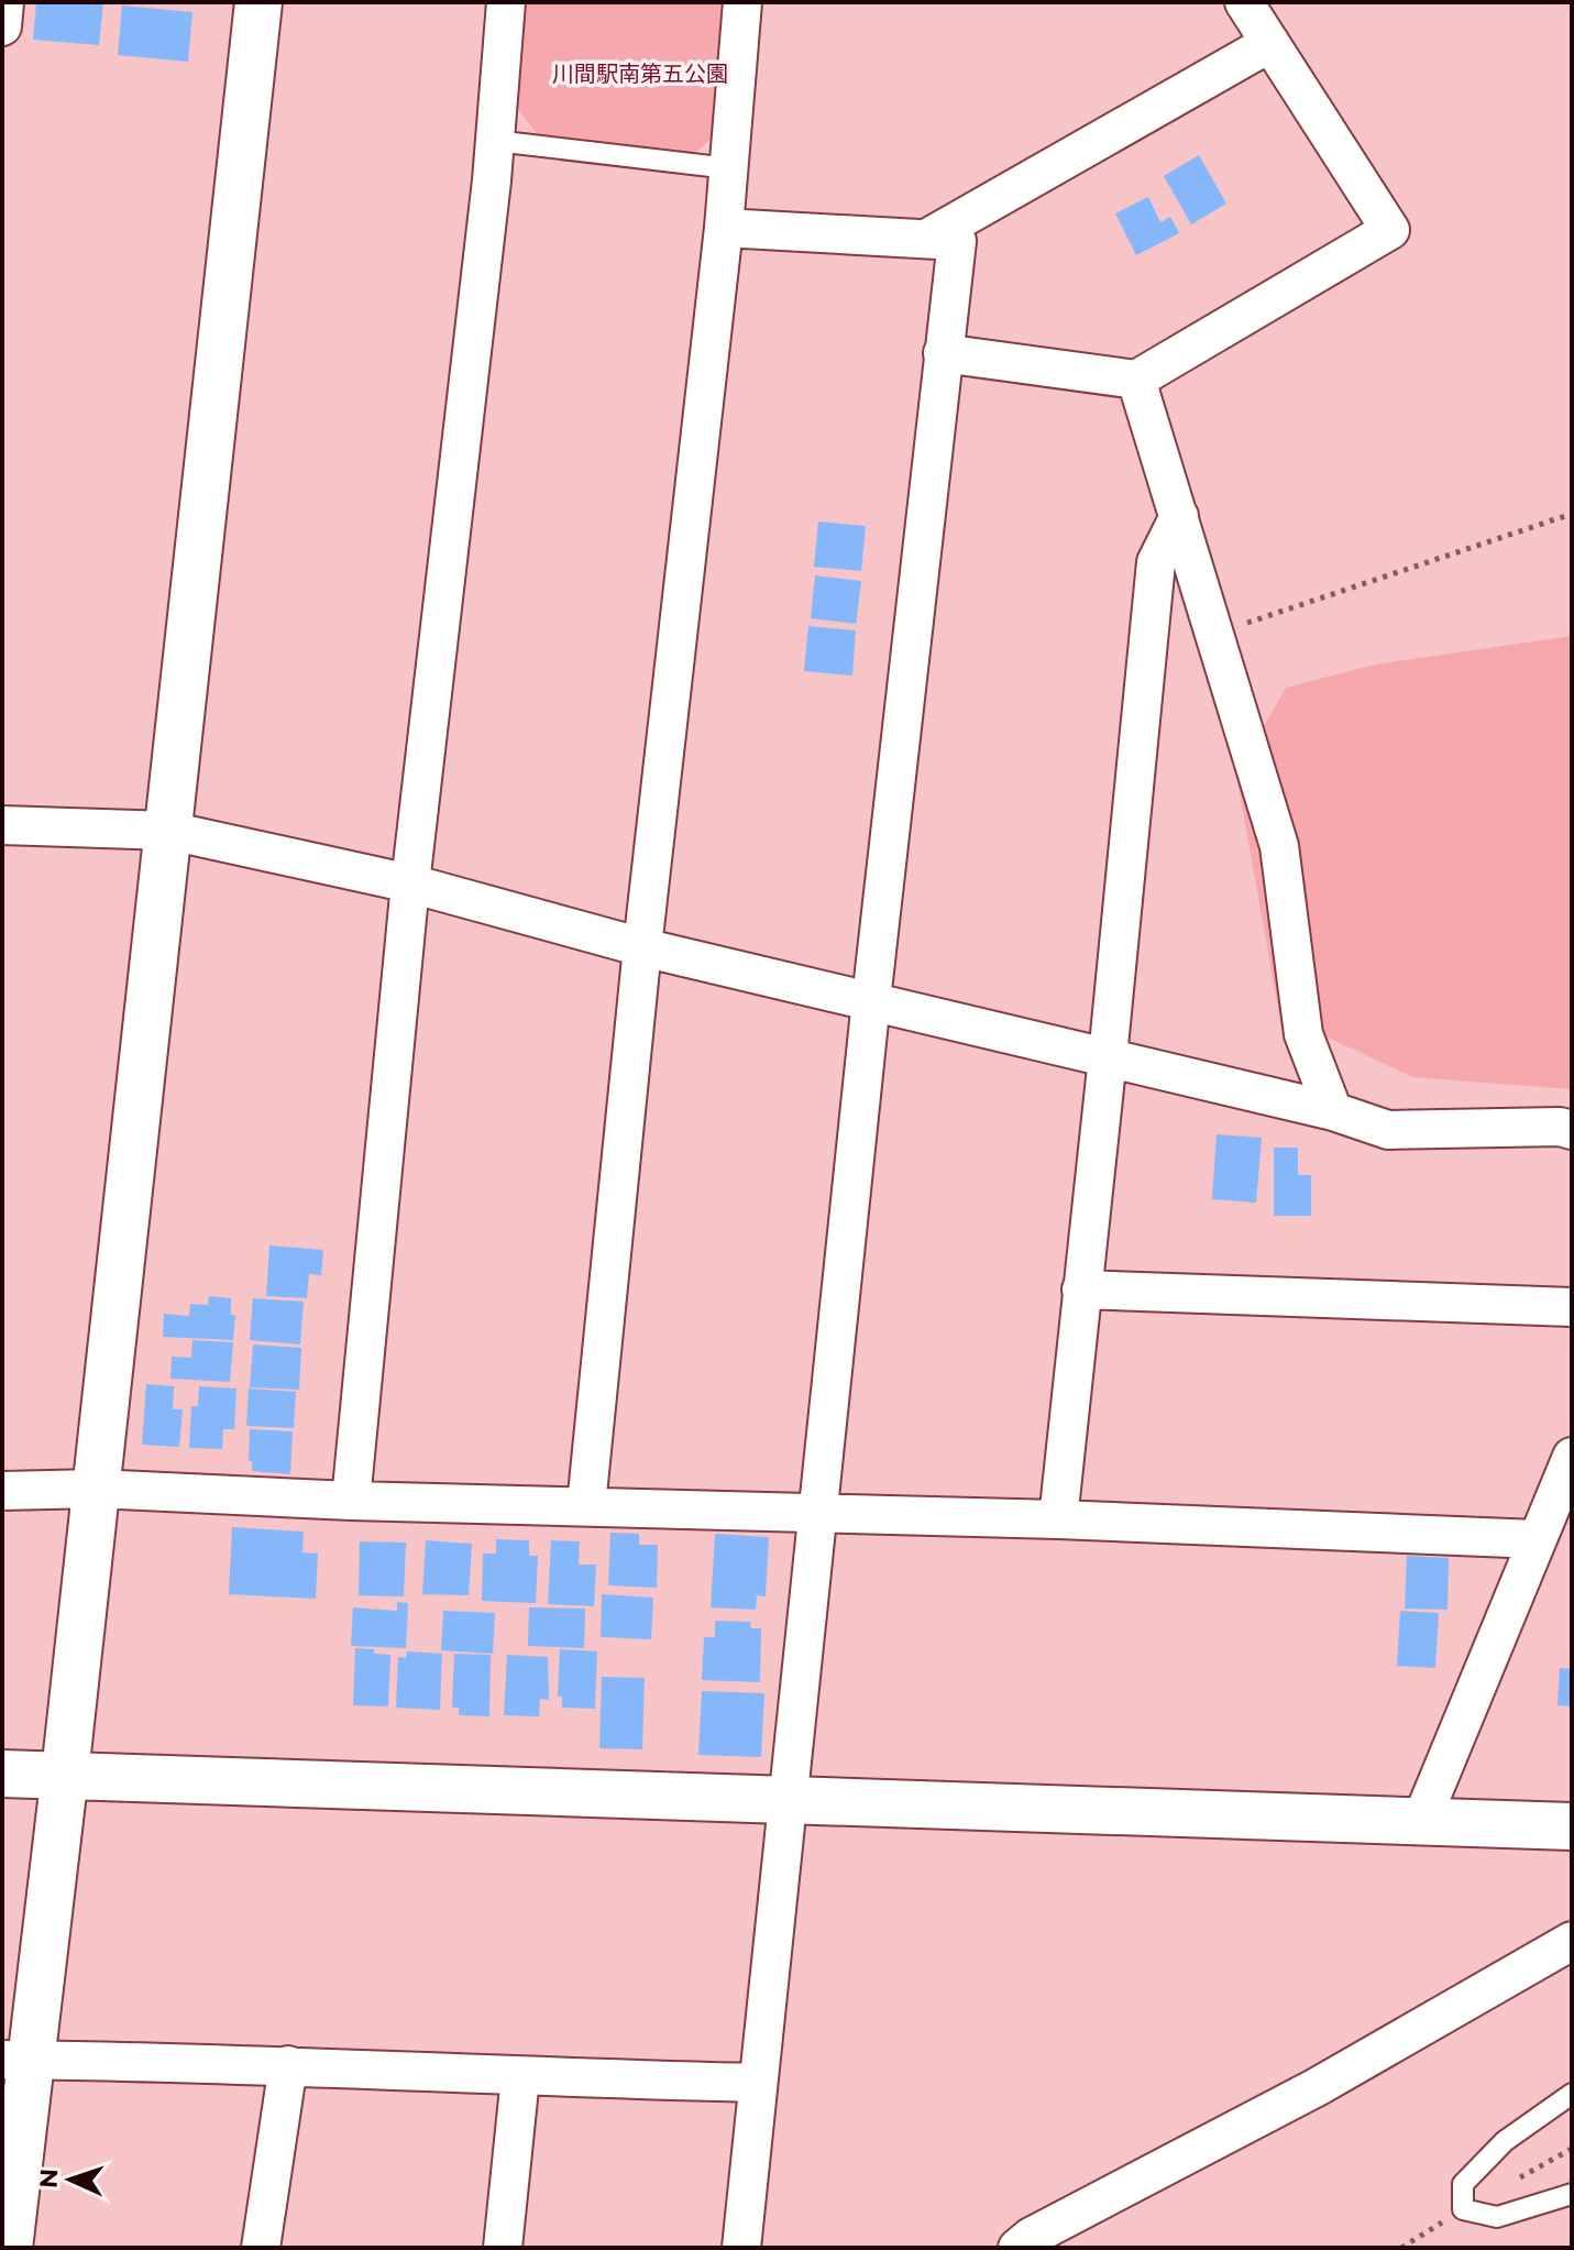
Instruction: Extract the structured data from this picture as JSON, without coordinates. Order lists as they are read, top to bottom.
{
  "parks": ["川間駅南第五公園"],
  "north": "left"
}
